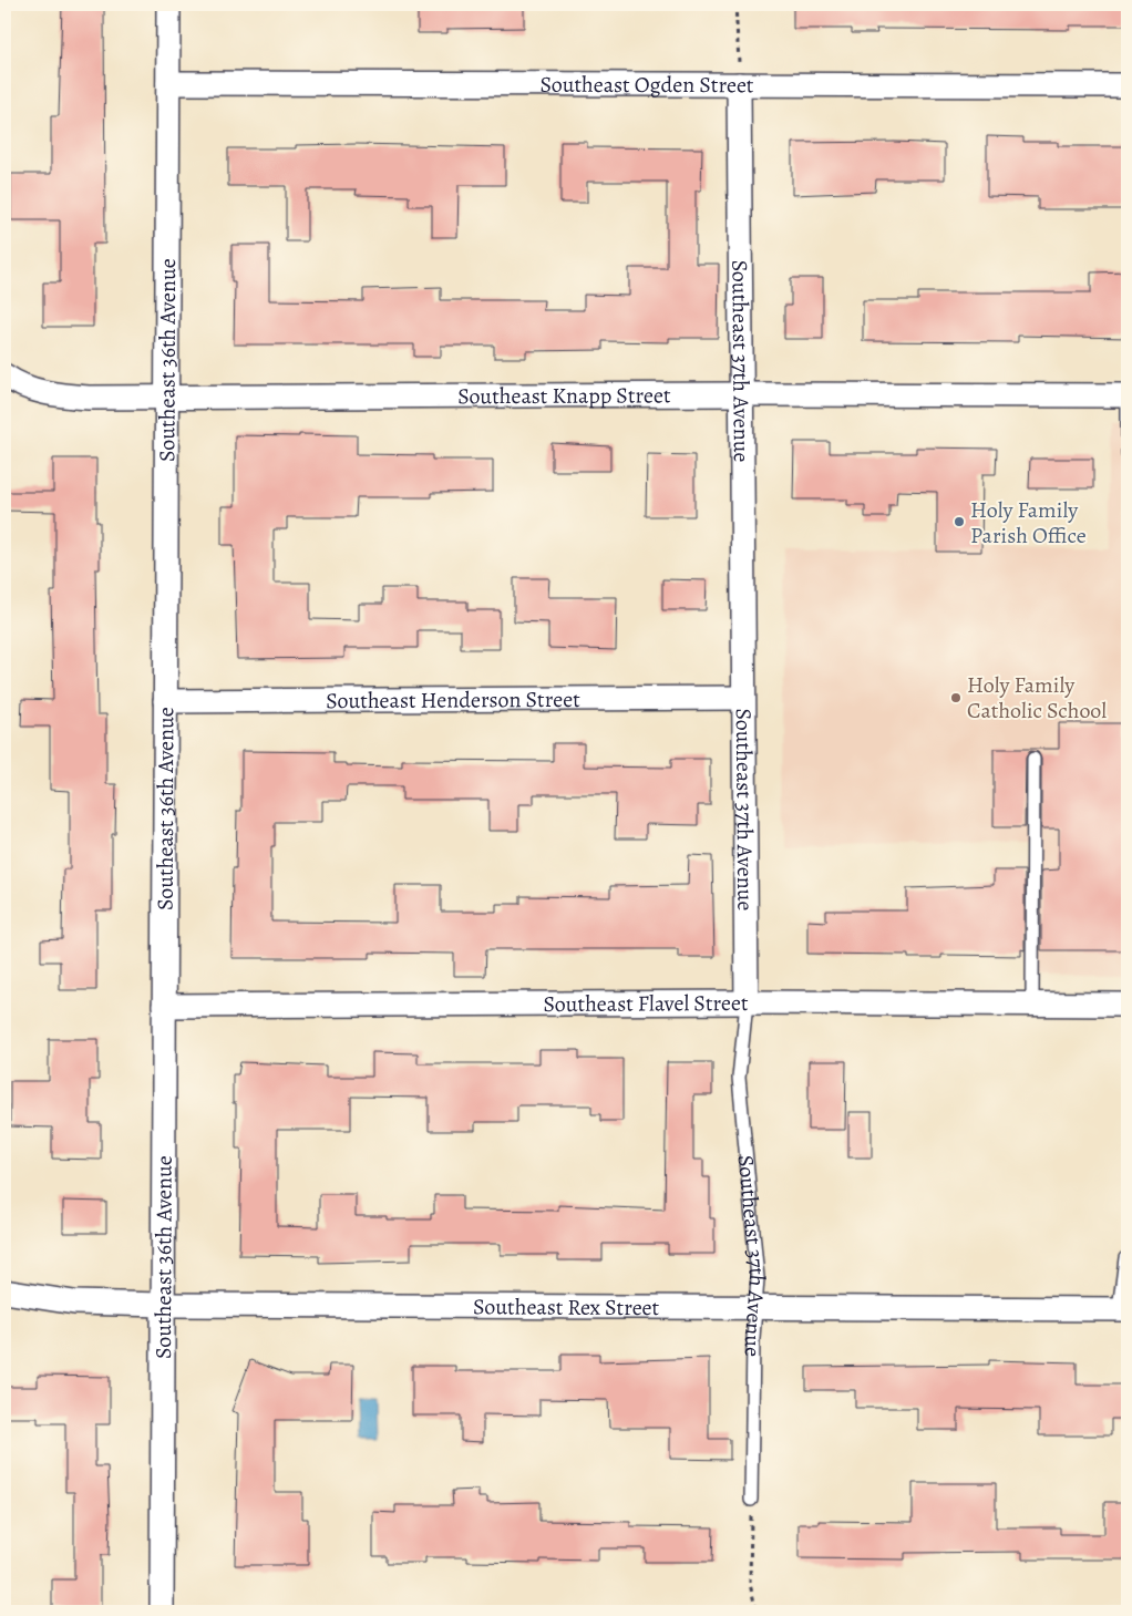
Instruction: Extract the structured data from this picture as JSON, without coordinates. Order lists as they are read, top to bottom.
{
  "streets": {
    "street": [
      "Southeast Ogden Street",
      "Southeast 36th Avenue",
      "Southeast 37th Avenue",
      "Southeast Knapp Street",
      "Southeast Henderson Street",
      "Southeast Flavel Street",
      "Southeast Rex Street"
    ]
  },
  "crossings": [
    ["Southeast Ogden Street", "Southeast 36th Avenue"],
    ["Southeast Ogden Street", "Southeast 37th Avenue"],
    ["Southeast 36th Avenue", "Southeast Knapp Street"],
    ["Southeast 36th Avenue", "Southeast Henderson Street"],
    ["Southeast 36th Avenue", "Southeast Flavel Street"],
    ["Southeast 36th Avenue", "Southeast Rex Street"],
    ["Southeast 37th Avenue", "Southeast Knapp Street"],
    ["Southeast 37th Avenue", "Southeast Henderson Street"],
    ["Southeast 37th Avenue", "Southeast Flavel Street"],
    ["Southeast 37th Avenue", "Southeast Rex Street"]
  ],
  "places": ["Holy Family Parish Office", "Holy Family Catholic School"]
}
